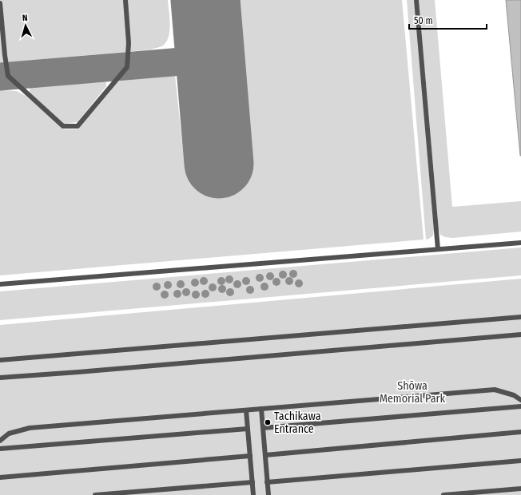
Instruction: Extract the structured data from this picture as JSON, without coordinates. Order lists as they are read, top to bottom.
{
  "parks": ["Shōwa Memorial Park"],
  "places": ["Tachikawa Entrance"],
  "scale_bar": "50 m",
  "north": "top"
}
